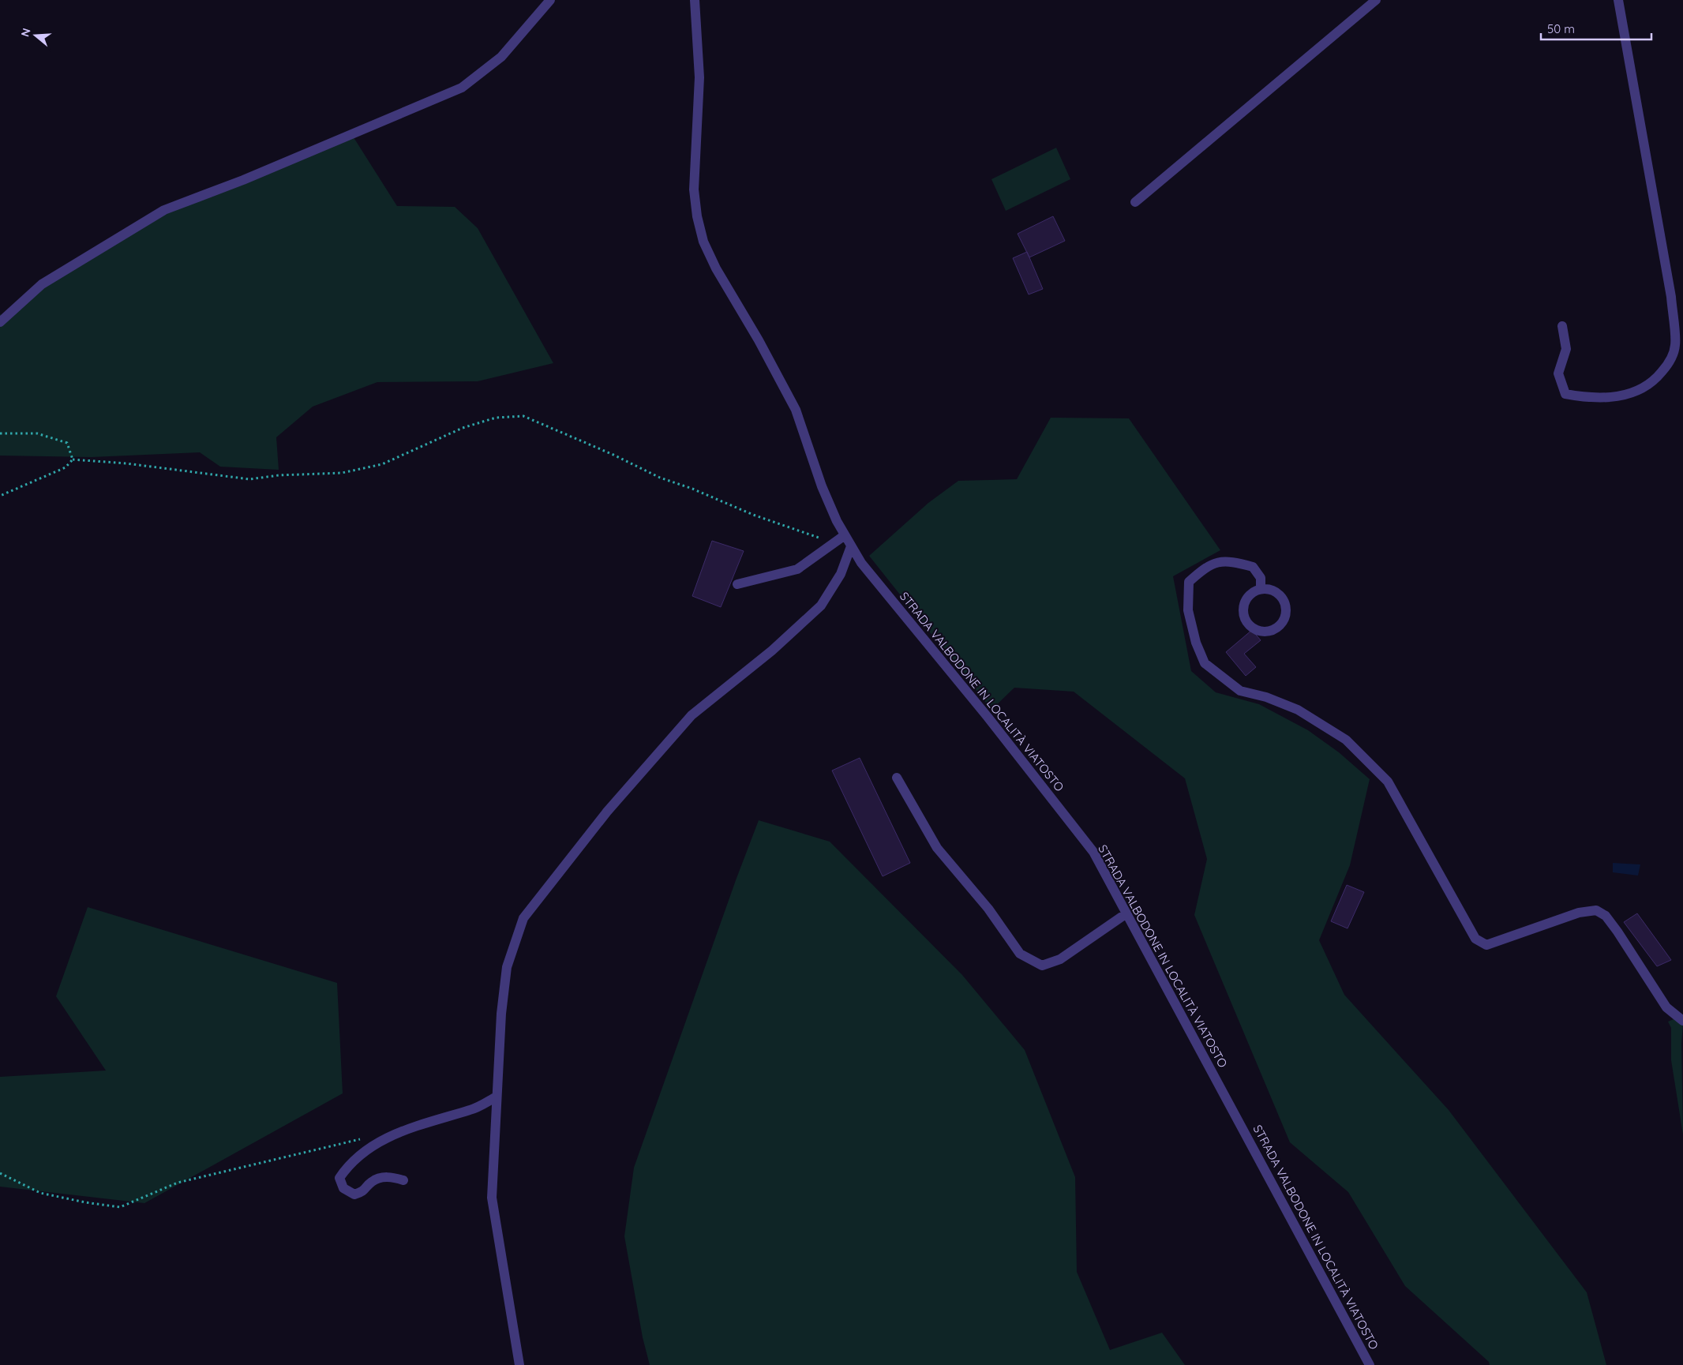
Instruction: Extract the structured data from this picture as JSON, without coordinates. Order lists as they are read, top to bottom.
{
  "streets": {
    "street": ["STRADA VALBODONE IN LOCALITÀ VIATOSTO"]
  },
  "scale_bar": "50 m",
  "north": "left"
}
